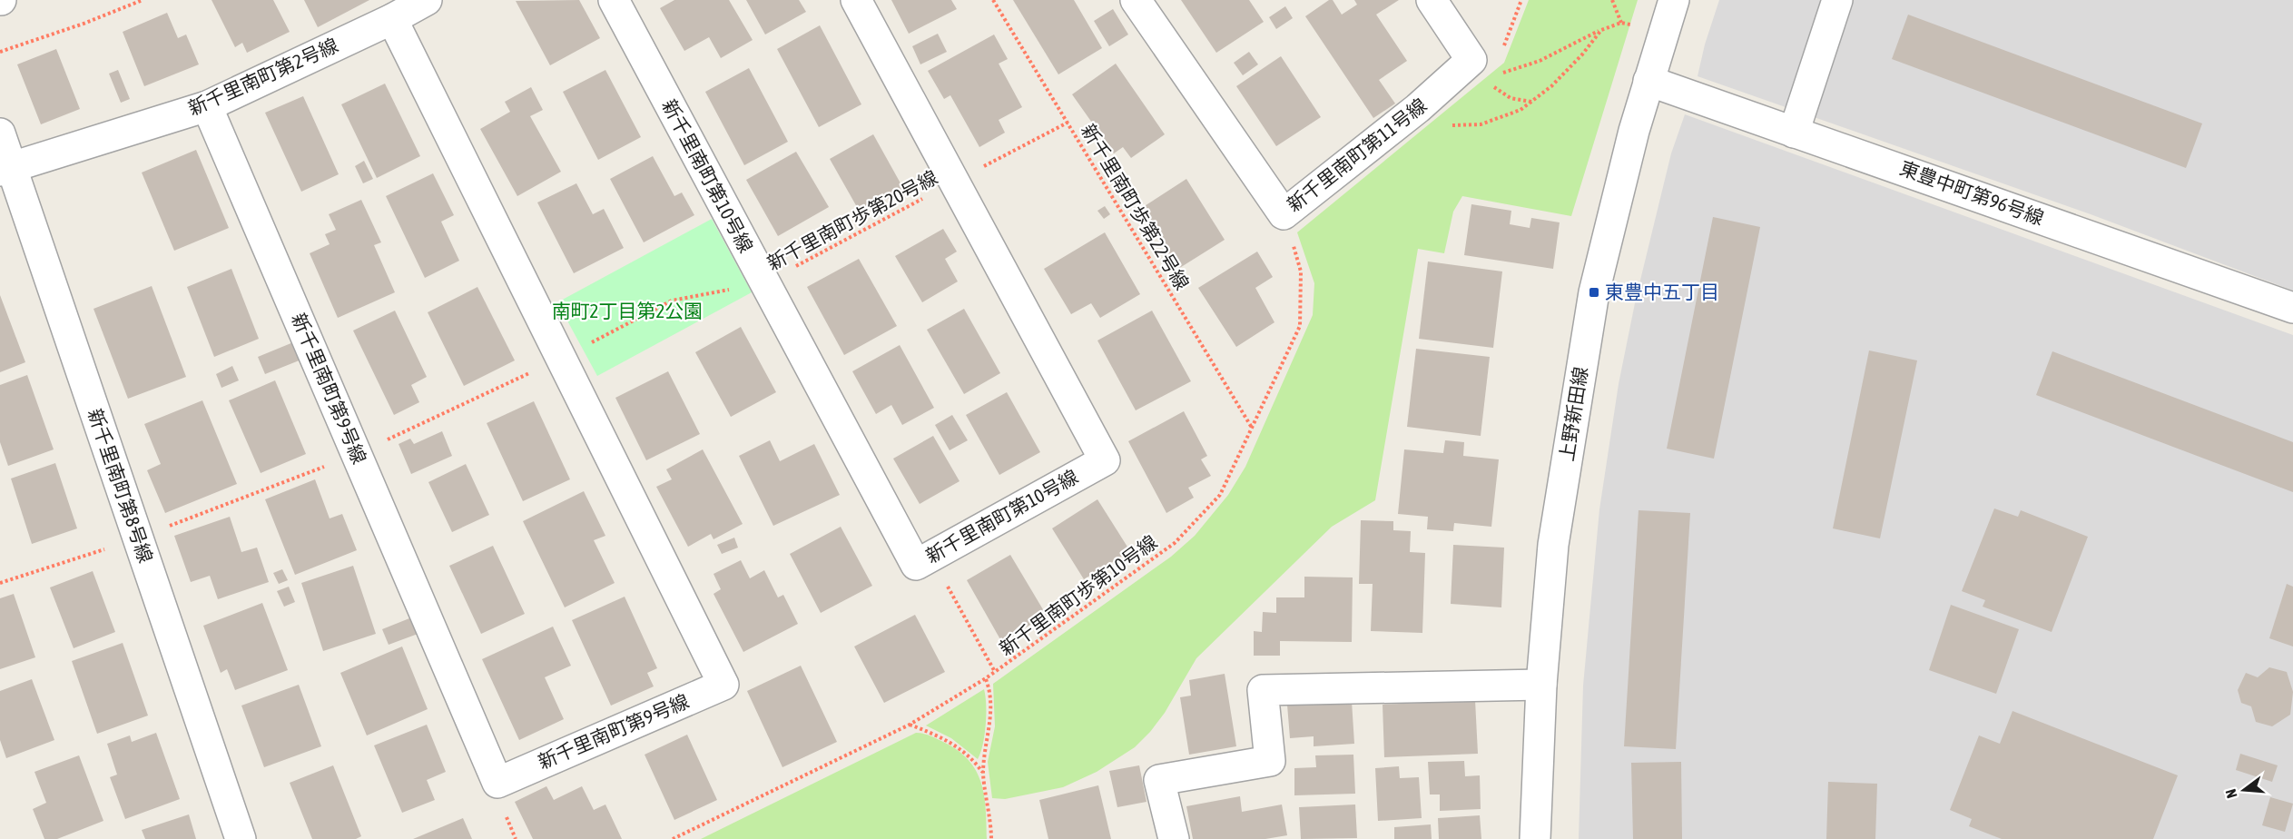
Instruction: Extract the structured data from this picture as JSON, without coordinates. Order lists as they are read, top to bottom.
{
  "streets": {
    "street": [
      "新千里南町第2号線",
      "新千里南町第11号線",
      "新千里南町第10号線",
      "東豊中町第96号線",
      "新千里南町第9号線",
      "上野新田線",
      "新千里南町第8号線"
    ],
    "path": ["新千里南町歩第22号線", "新千里南町歩第20号線", "新千里南町歩第10号線"]
  },
  "crossings": [
    ["新千里南町第2号線", "新千里南町第9号線"],
    ["新千里南町第2号線", "新千里南町第8号線"],
    ["新千里南町第11号線", "新千里南町歩第10号線"],
    ["新千里南町第10号線", "新千里南町歩第20号線"],
    ["東豊中町第96号線", "上野新田線"],
    ["新千里南町歩第22号線", "新千里南町歩第20号線"],
    ["新千里南町歩第22号線", "新千里南町歩第10号線"],
    ["新千里南町歩第20号線", "新千里南町第9号線"],
    ["新千里南町歩第20号線", "新千里南町第8号線"]
  ],
  "parks": ["南町2丁目第2公園"],
  "places": {
    "transit": ["東豊中五丁目"]
  },
  "north": "left"
}
